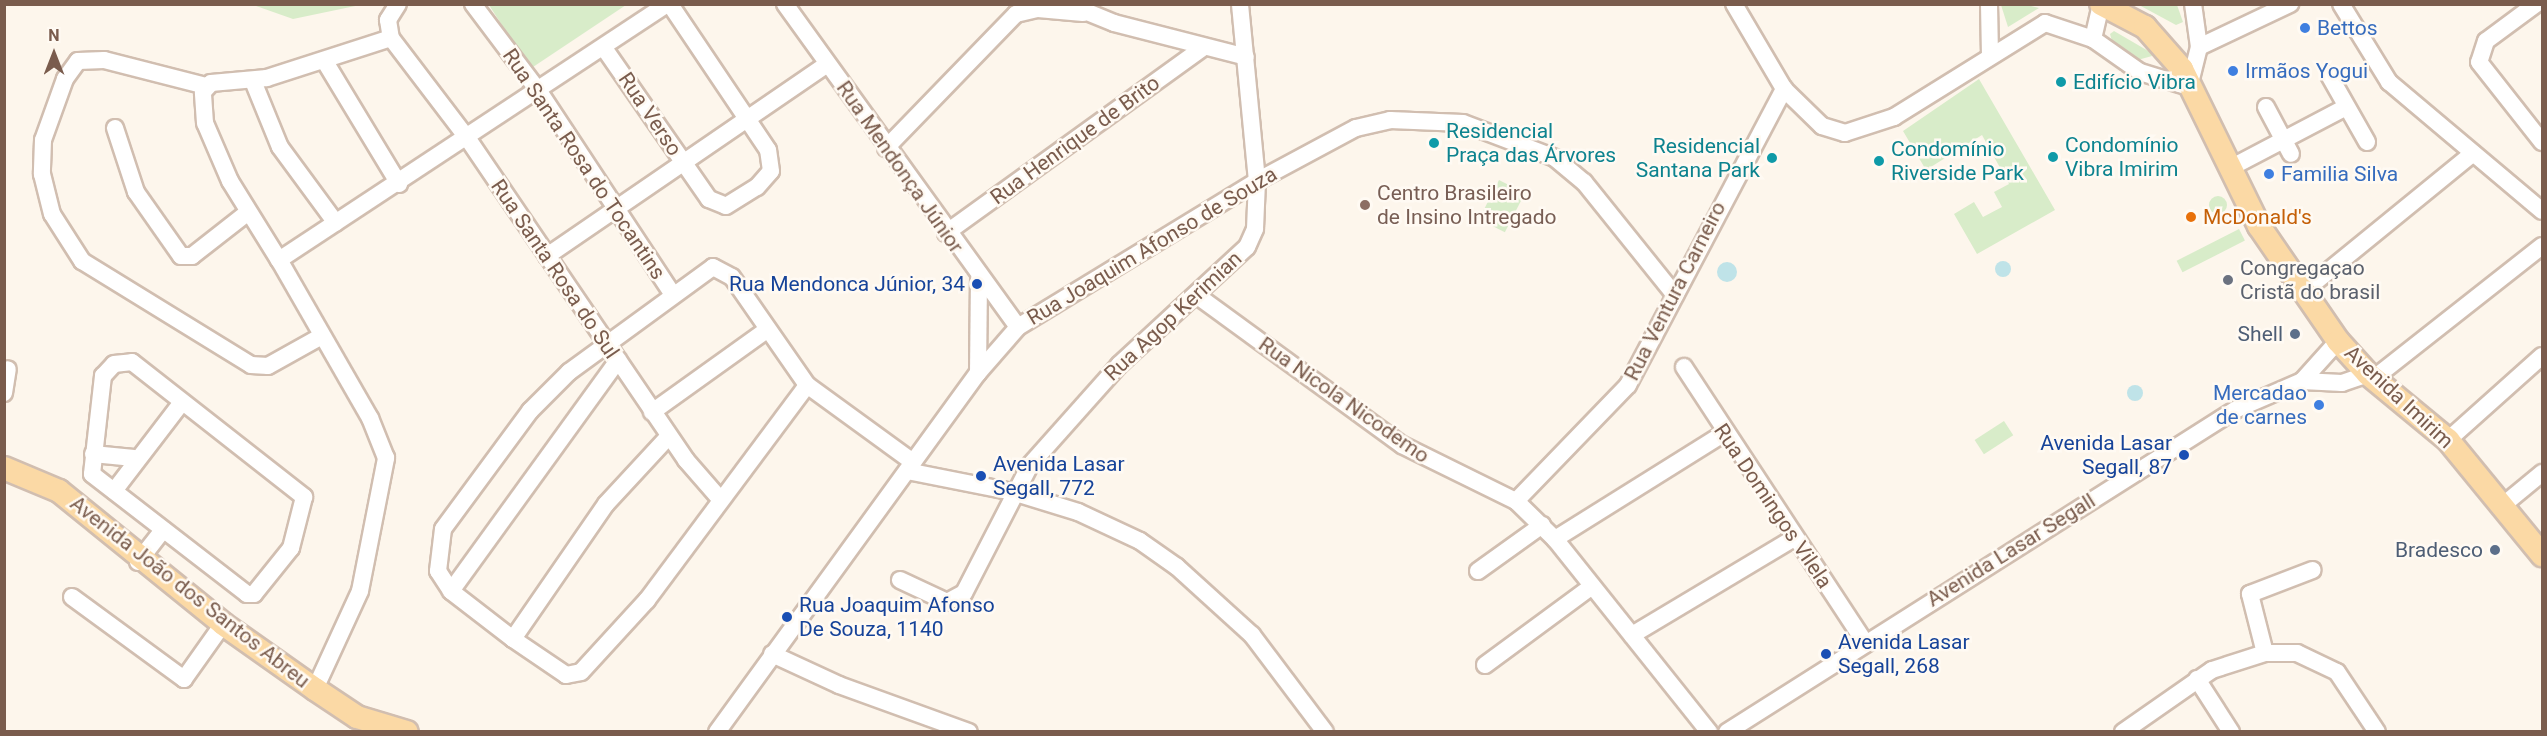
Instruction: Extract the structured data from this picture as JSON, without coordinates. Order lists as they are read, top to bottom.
{
  "streets": {
    "main road": ["Avenida Imirim", "Avenida João dos Santos Abreu"],
    "street": [
      "Rua Verso",
      "Rua Henrique de Brito",
      "Rua Santa Rosa do Tocantins",
      "Rua Mendonça Júnior",
      "Rua Joaquim Afonso de Souza",
      "Rua Santa Rosa do Sul",
      "Rua Ventura Carneiro",
      "Rua Agop Kerimian",
      "Rua Nicola Nicodemo",
      "Rua Domingos Vilela",
      "Avenida Lasar Segall"
    ]
  },
  "crossings": [
    ["Rua Verso", "Rua Santa Rosa do Tocantins"],
    ["Rua Verso", "Rua Santa Rosa do Sul"],
    ["Rua Henrique de Brito", "Rua Mendonça Júnior"],
    ["Rua Mendonça Júnior", "Rua Joaquim Afonso de Souza"],
    ["Rua Joaquim Afonso de Souza", "Rua Ventura Carneiro"],
    ["Rua Joaquim Afonso de Souza", "Rua Agop Kerimian"],
    ["Rua Ventura Carneiro", "Rua Nicola Nicodemo"],
    ["Rua Agop Kerimian", "Rua Nicola Nicodemo"],
    ["Avenida Imirim", "Avenida Lasar Segall"],
    ["Rua Domingos Vilela", "Avenida Lasar Segall"]
  ],
  "places": [
    "Bettos",
    "Irmãos Yogui",
    "Edifício Vibra",
    "Residencial Praça das Árvores",
    "Condomínio Vibra Imirim",
    "Residencial Santana Park",
    "Condomínio Riverside Park",
    "Familia Silva",
    "Centro Brasileiro de Insino Intregado",
    "McDonald's",
    "Congregaçao Cristã do brasil",
    "Rua Mendonca Júnior, 34",
    "Shell",
    "Mercadao de carnes",
    "Avenida Lasar Segall, 87",
    "Avenida Lasar Segall, 772",
    "Bradesco",
    "Rua Joaquim Afonso De Souza, 1140",
    "Avenida Lasar Segall, 268"
  ],
  "north": "top"
}
